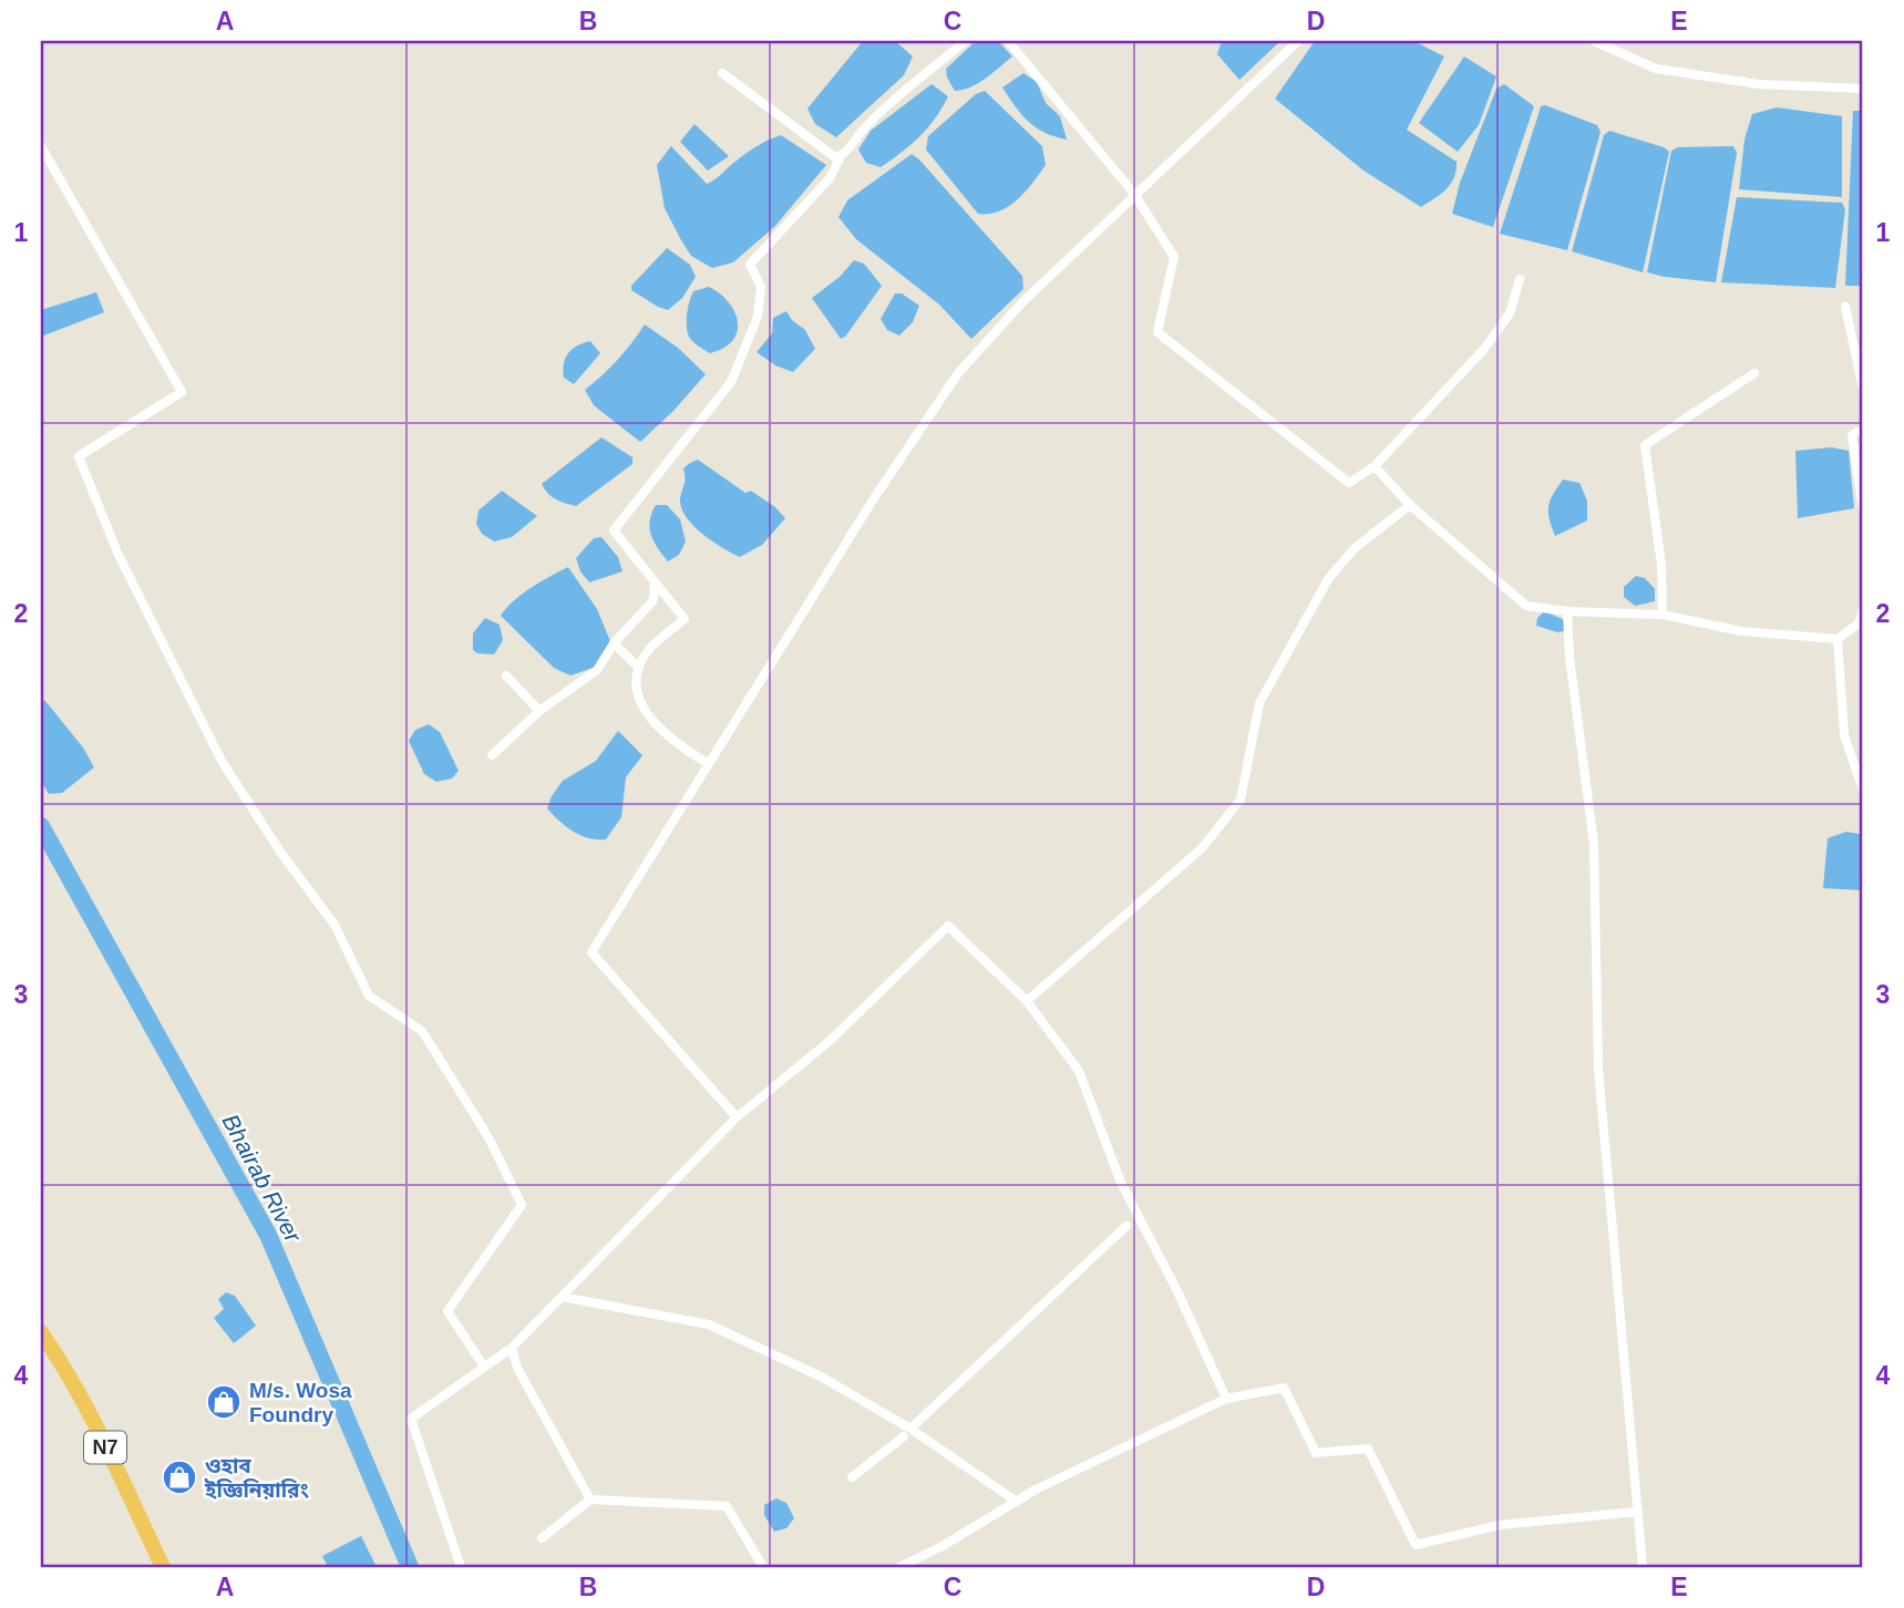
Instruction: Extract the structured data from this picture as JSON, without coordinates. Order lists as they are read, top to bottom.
{
  "streets": {
    "highway": ["N7"]
  },
  "water": ["Bhairab River"],
  "places": {
    "shop": ["M/s. Wosa Foundry", "ওহাব ইজ্ঞিনিয়ারিং"]
  },
  "grid": {
    "columns": [
      "A",
      "B",
      "C",
      "D",
      "E"
    ],
    "rows": [
      "1",
      "2",
      "3",
      "4"
    ]
  }
}
